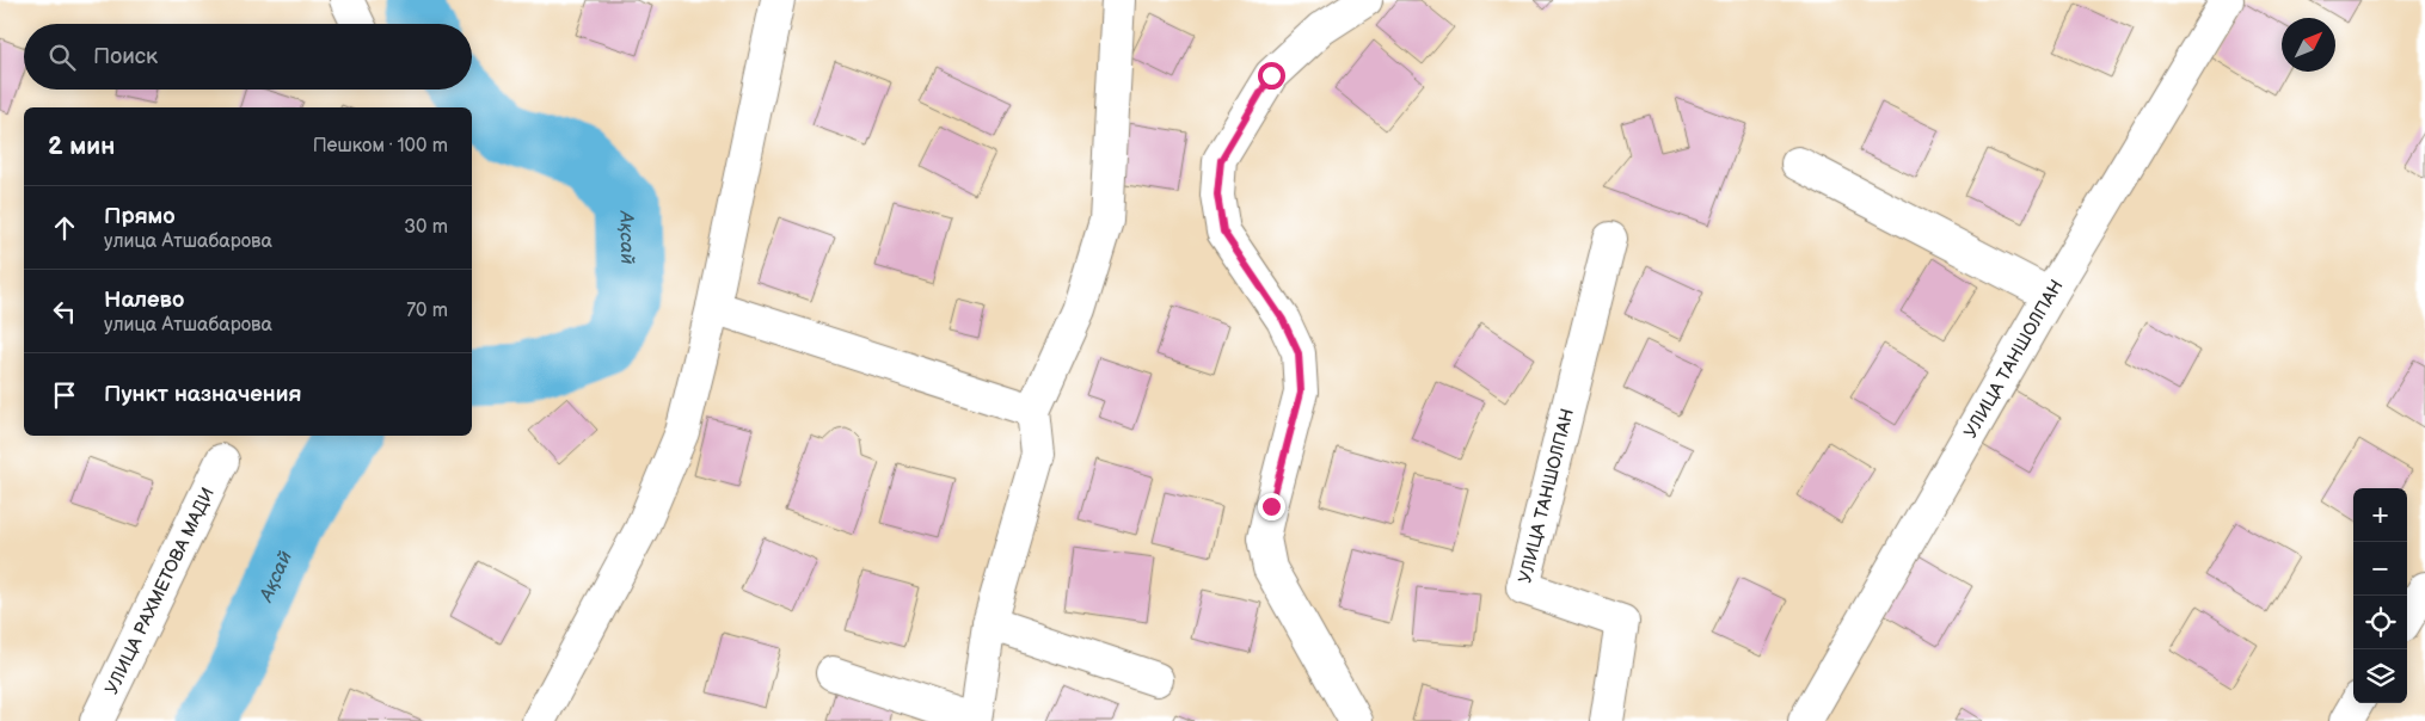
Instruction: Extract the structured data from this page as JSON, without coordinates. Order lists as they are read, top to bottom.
{
  "streets": {
    "street": ["УЛИЦА ТАНШОЛПАН", "УЛИЦА РАХМЕТОВА МАДИ"]
  },
  "water": ["Ақсай"],
  "north": "top right",
  "page": {
    "search": "Поиск",
    "heading": ["2 мин", "Пешком · 100 m"],
    "list": [
      ["Прямо", "улица Атшабарова", "30 m"],
      ["Налево", "улица Атшабарова", "70 m"],
      "Пункт назначения"
    ],
    "map_buttons": ["+", "−"]
  }
}
